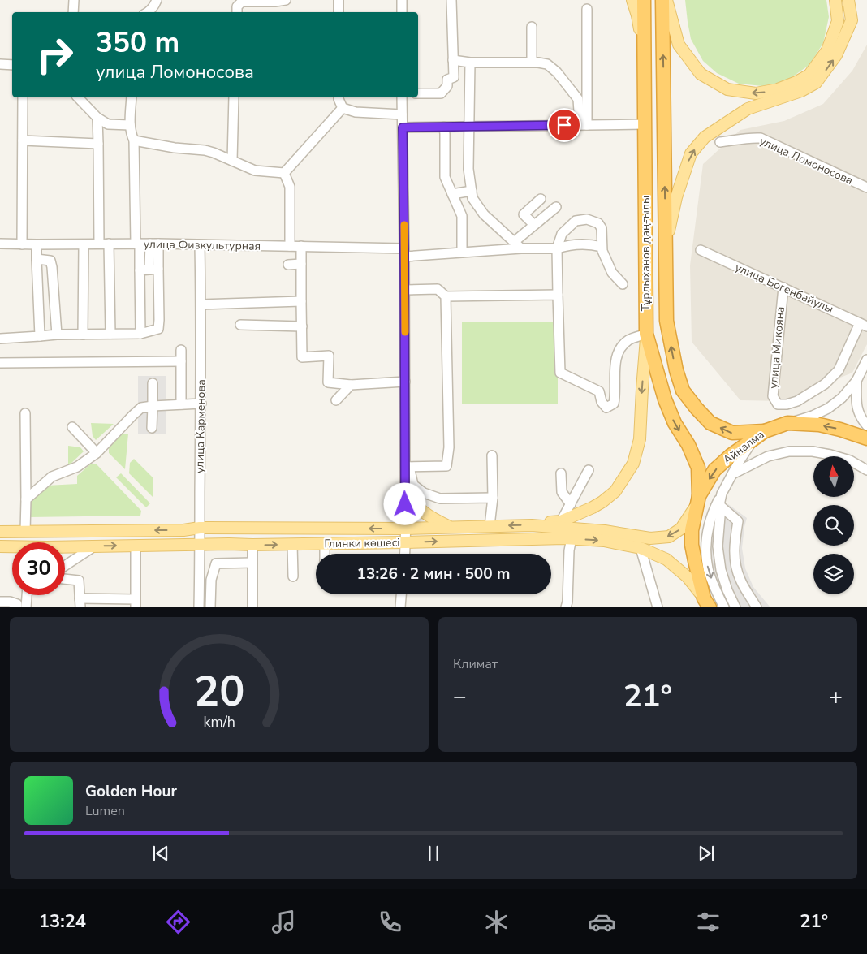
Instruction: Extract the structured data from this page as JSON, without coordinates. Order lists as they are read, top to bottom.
{
  "streets": {
    "highway": ["Тұрлыханов даңғылы", "Айналма"],
    "main road": ["Глинки көшесі"],
    "street": [
      "улица Ломоносова",
      "улица Физкультурная",
      "улица Богенбайулы",
      "улица Микояна",
      "улица Карменова"
    ]
  },
  "crossings": [
    ["улица Физкультурная", "улица Карменова"],
    ["Тұрлыханов даңғылы", "Айналма"],
    ["Тұрлыханов даңғылы", "Глинки көшесі"],
    ["улица Богенбайулы", "улица Микояна"],
    ["улица Карменова", "Глинки көшесі"],
    ["Айналма", "Глинки көшесі"]
  ],
  "one_way": ["Айналма"],
  "north": "top",
  "page": {
    "turn": ["350 m", "улица Ломоносова"],
    "limit": "30",
    "trip": "13:26 · 2 мин · 500 m",
    "tile": "Климат",
    "heat": ["−", "21°", "+"],
    "song": ["Golden Hour", "Lumen"],
    "tabs": ["13:24", "21°"],
    "gauge": ["20", "km/h"]
  }
}
